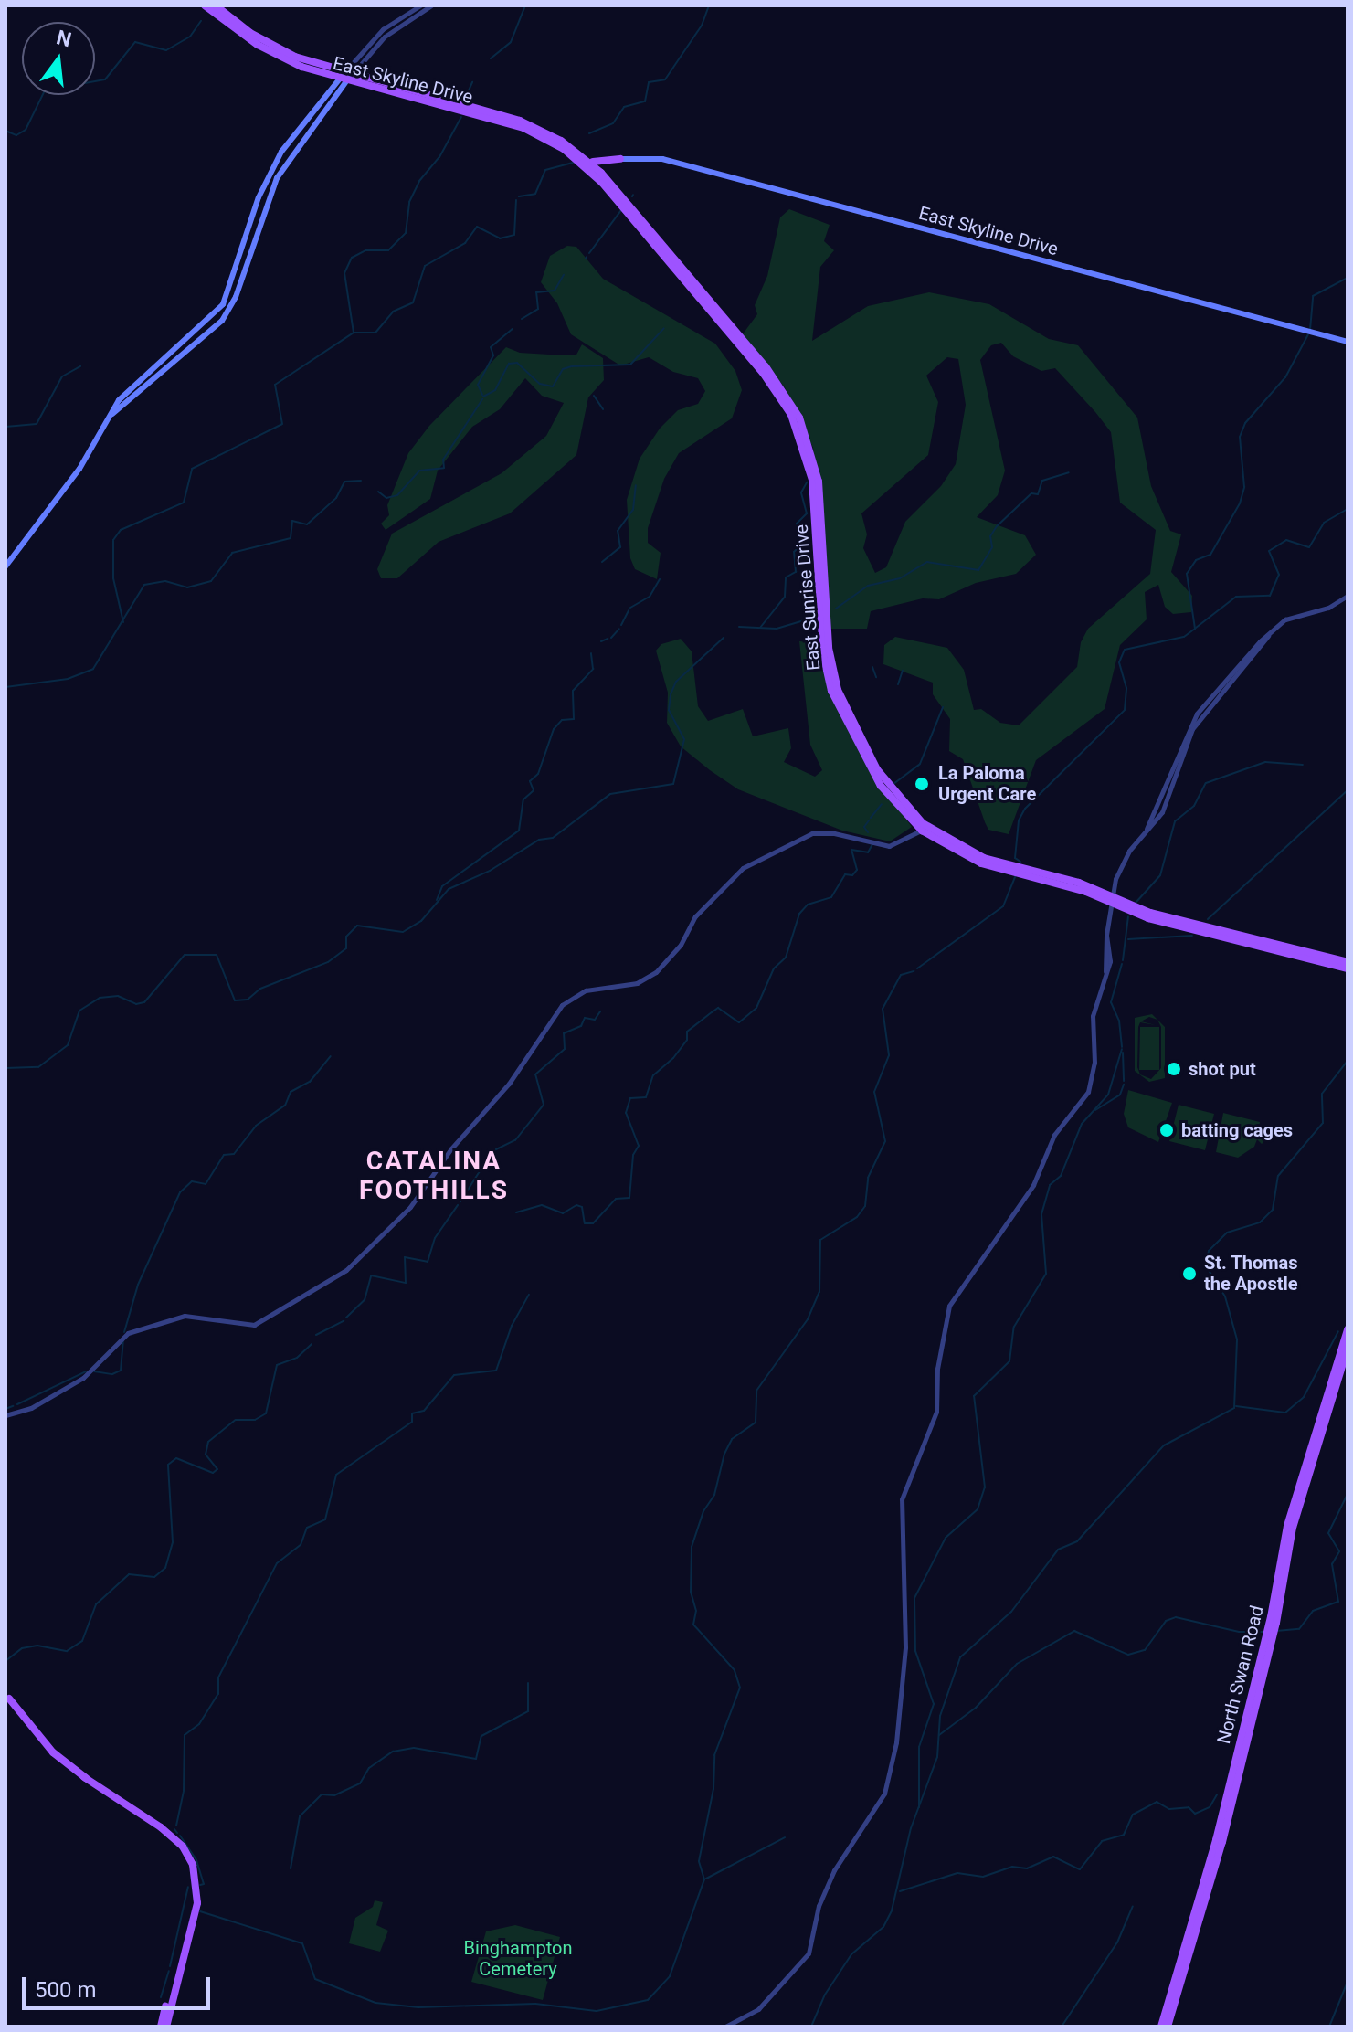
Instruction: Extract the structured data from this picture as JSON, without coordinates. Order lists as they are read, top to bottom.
{
  "streets": {
    "main road": ["East Skyline Drive", "East Sunrise Drive", "North Swan Road"]
  },
  "crossings": [
    ["East Skyline Drive", "East Sunrise Drive"]
  ],
  "districts": ["CATALINA FOOTHILLS"],
  "parks": ["Binghampton Cemetery"],
  "places": [
    "La Paloma Urgent Care",
    "shot put",
    "batting cages",
    "St. Thomas the Apostle"
  ],
  "scale_bar": "500 m",
  "north": "top"
}
